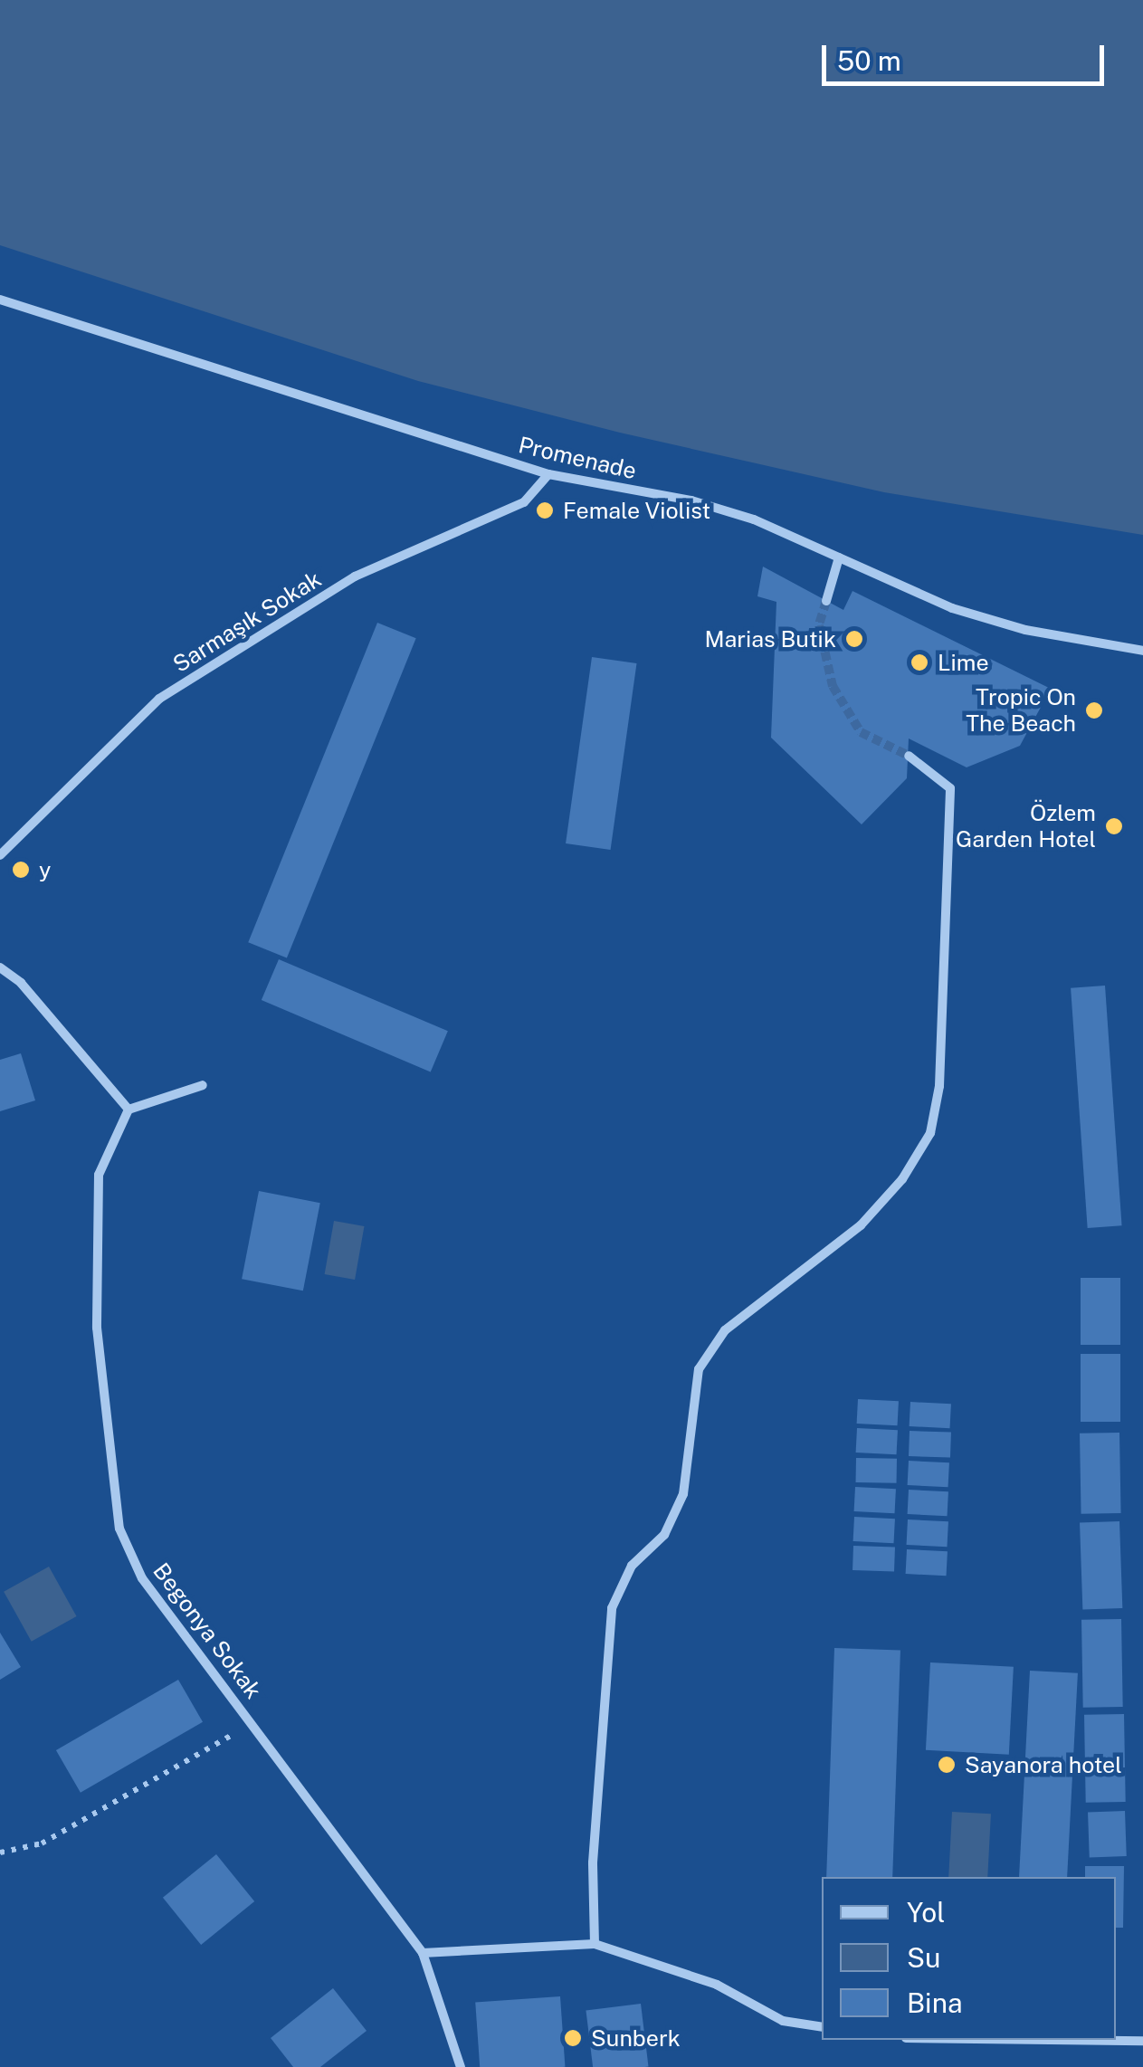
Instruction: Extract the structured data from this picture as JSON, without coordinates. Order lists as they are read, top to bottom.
{
  "streets": {
    "street": ["Promenade", "Sarmaşık Sokak", "Begonya Sokak"]
  },
  "crossings": [
    ["Promenade", "Sarmaşık Sokak"]
  ],
  "places": [
    "Female Violist",
    "Marias Butik",
    "Lime",
    "Tropic On The Beach",
    "Özlem Garden Hotel",
    "y",
    "Sayanora hotel",
    "Sunberk"
  ],
  "legend": ["Yol", "Su", "Bina"],
  "scale_bar": "50 m"
}
